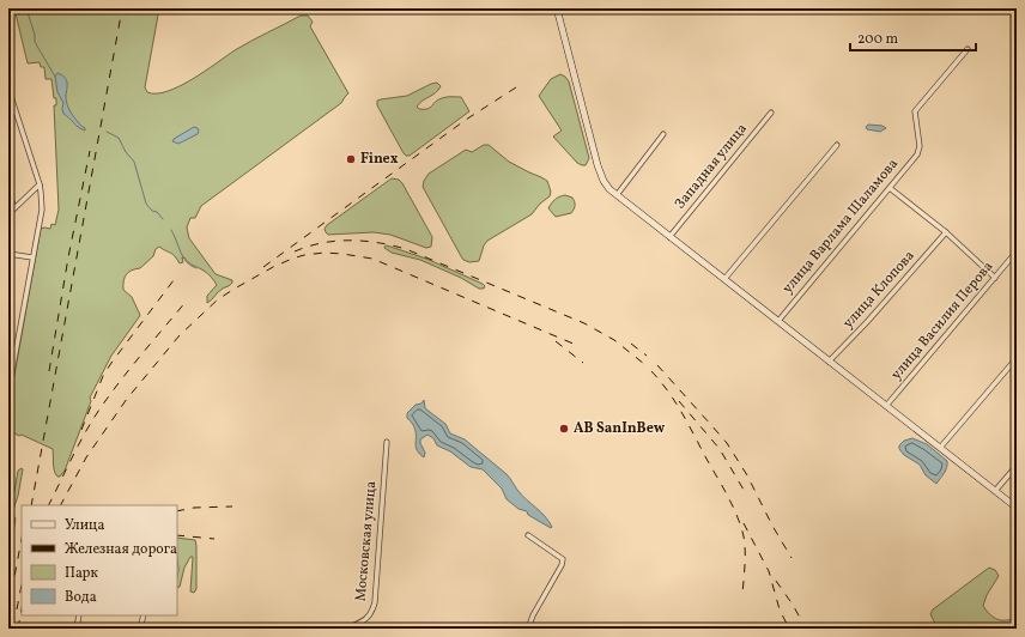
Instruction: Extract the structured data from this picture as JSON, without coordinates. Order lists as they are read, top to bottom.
{
  "streets": {
    "street": [
      "Западная улица",
      "улица Варлама Шаламова",
      "улица Клопова",
      "улица Василия Перова",
      "Московская улица"
    ]
  },
  "places": ["Finex", "AB SanInBew"],
  "legend": [
    "Улица",
    "Железная дорога",
    "Парк",
    "Вода"
  ],
  "scale_bar": "200 m"
}
